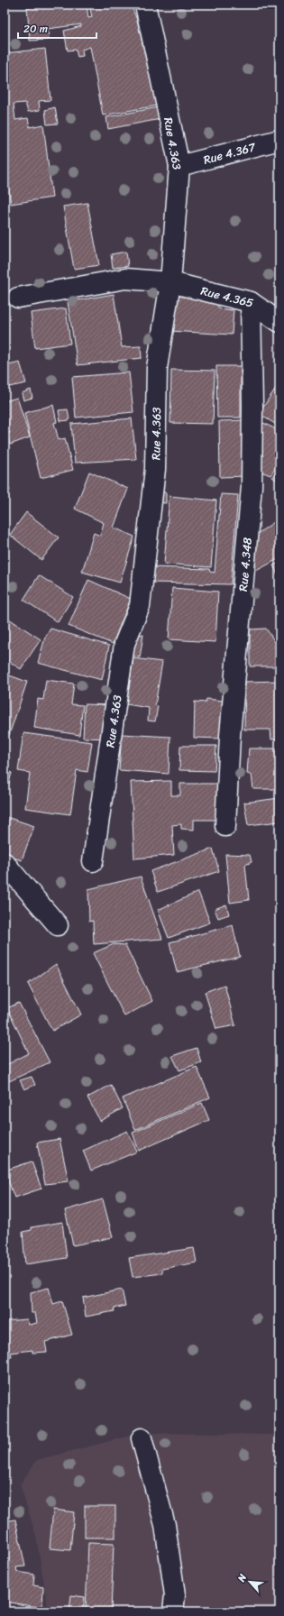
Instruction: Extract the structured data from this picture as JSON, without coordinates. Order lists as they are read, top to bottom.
{
  "streets": {
    "street": [
      "Rue 4.363",
      "Rue 4.367",
      "Rue 4.365",
      "Rue 4.348"
    ]
  },
  "crossings": [
    ["Rue 4.363", "Rue 4.367"],
    ["Rue 4.363", "Rue 4.365"],
    ["Rue 4.365", "Rue 4.348"]
  ],
  "scale_bar": "20 m",
  "north": "top left"
}
